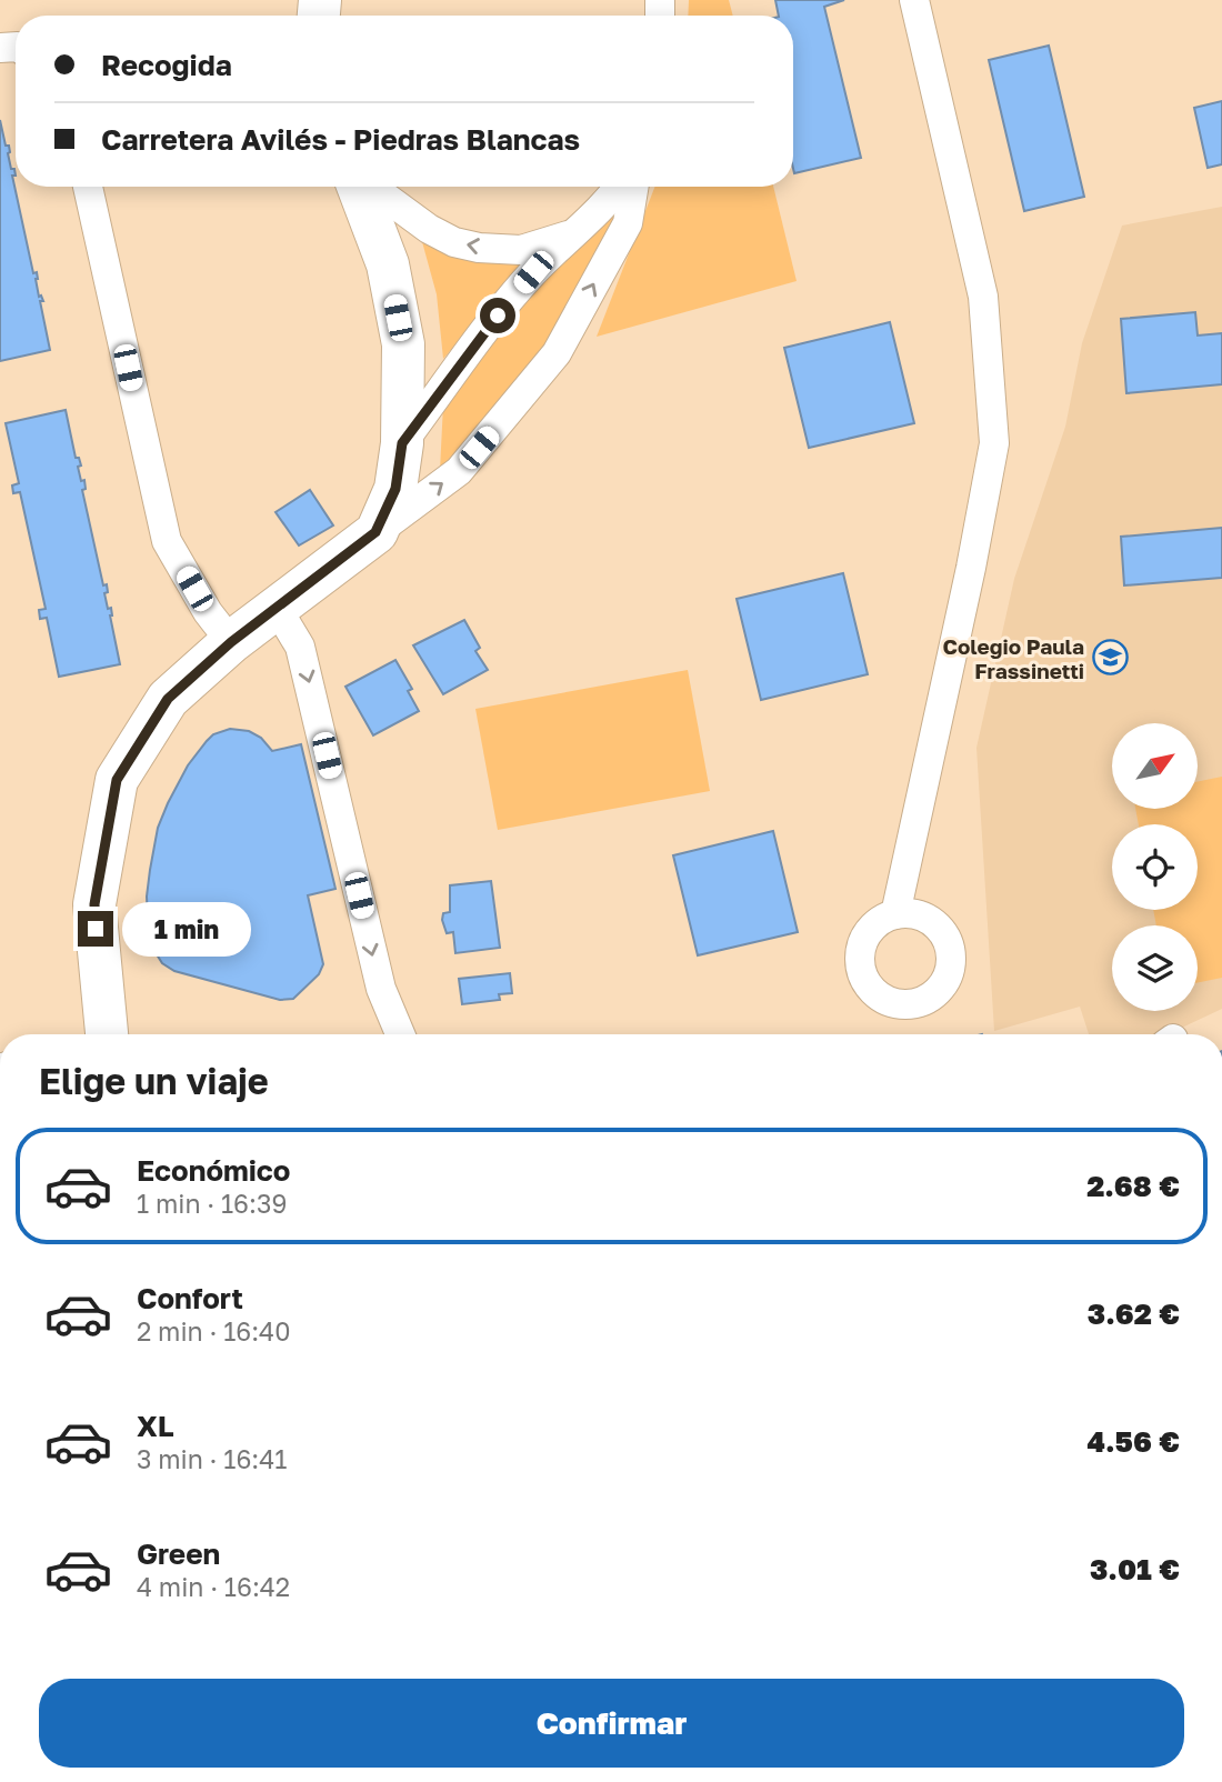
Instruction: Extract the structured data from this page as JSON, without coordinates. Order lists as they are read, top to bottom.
{
  "places": {
    "school or university": ["Colegio Paula Frassinetti"]
  },
  "north": "top right",
  "page": {
    "banner": ["Recogida", "Carretera Avilés - Piedras Blancas"],
    "bubble": "1 min",
    "heading": "Elige un viaje",
    "list": [
      {
        "name": "Económico",
        "note": "1 min · 16:39",
        "value": "2.68 €"
      },
      {
        "name": "Confort",
        "note": "2 min · 16:40",
        "value": "3.62 €"
      },
      {
        "name": "XL",
        "note": "3 min · 16:41",
        "value": "4.56 €"
      },
      {
        "name": "Green",
        "note": "4 min · 16:42",
        "value": "3.01 €"
      }
    ],
    "buttons": "Confirmar"
  }
}
